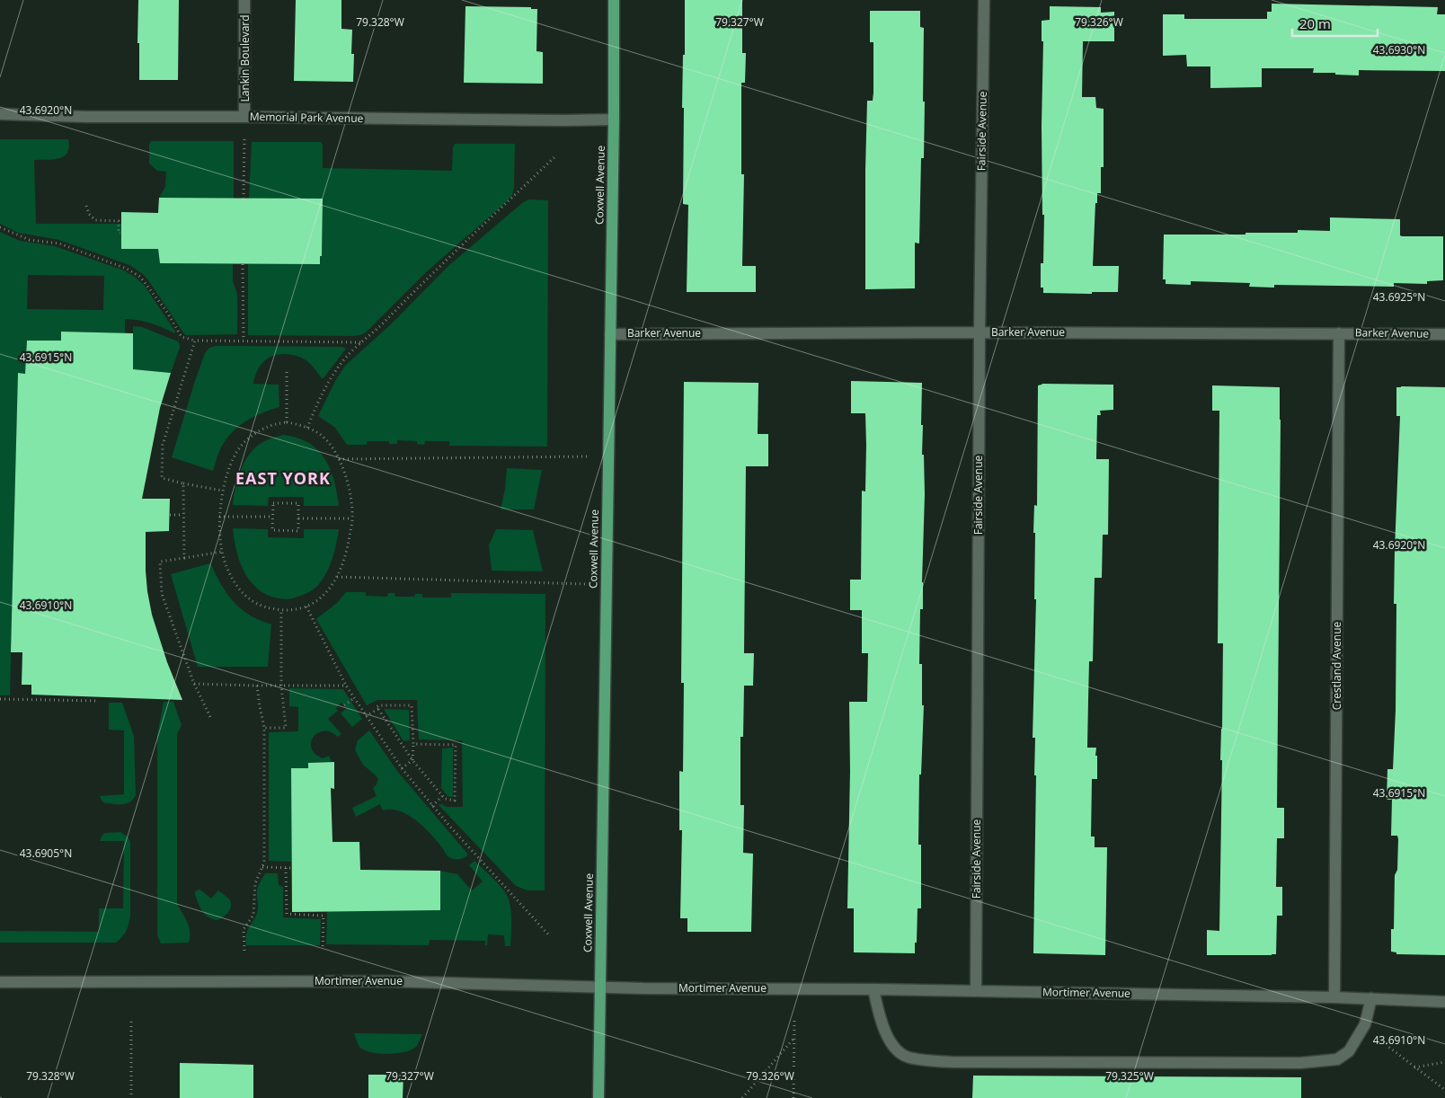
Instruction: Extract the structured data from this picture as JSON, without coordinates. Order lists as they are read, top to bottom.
{
  "streets": {
    "main road": ["Coxwell Avenue"],
    "street": [
      "Lankin Boulevard",
      "Memorial Park Avenue",
      "Fairside Avenue",
      "Barker Avenue",
      "Crestland Avenue",
      "Mortimer Avenue"
    ]
  },
  "crossings": [
    ["Lankin Boulevard", "Memorial Park Avenue"],
    ["Memorial Park Avenue", "Coxwell Avenue"],
    ["Fairside Avenue", "Barker Avenue"],
    ["Fairside Avenue", "Mortimer Avenue"],
    ["Coxwell Avenue", "Barker Avenue"],
    ["Coxwell Avenue", "Mortimer Avenue"],
    ["Barker Avenue", "Crestland Avenue"],
    ["Crestland Avenue", "Mortimer Avenue"]
  ],
  "districts": ["EAST YORK"],
  "scale_bar": "20 m",
  "coordinates": [
    "79.328°W",
    "79.327°W",
    "79.326°W",
    "43.6930°N",
    "43.6920°N",
    "43.6925°N",
    "43.6915°N",
    "43.6910°N",
    "43.6905°N",
    "79.325°W"
  ]
}
